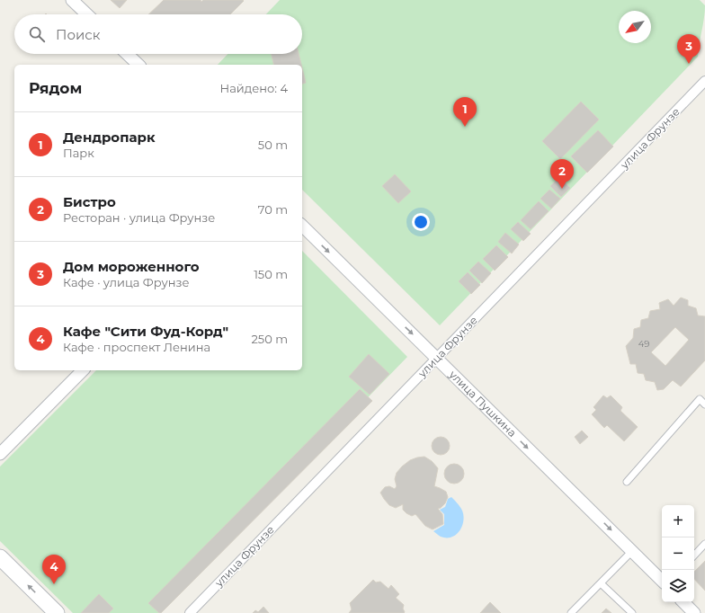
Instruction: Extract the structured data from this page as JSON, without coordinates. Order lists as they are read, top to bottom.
{
  "streets": {
    "street": ["улица Фрунзе", "улица Пушкина"]
  },
  "crossings": [
    ["улица Фрунзе", "улица Пушкина"]
  ],
  "one_way": ["улица Пушкина"],
  "house_numbers": ["49"],
  "north": "bottom left",
  "page": {
    "search": "Поиск",
    "pins": [
      "3",
      "1",
      "2",
      "4"
    ],
    "heading": ["Рядом", "Найдено: 4"],
    "list": [
      {
        "mark": "1",
        "name": "Дендропарк",
        "note": "Парк",
        "value": "50 m"
      },
      {
        "mark": "2",
        "name": "Бистро",
        "note": "Ресторан · улица Фрунзе",
        "value": "70 m"
      },
      {
        "mark": "3",
        "name": "Дом мороженного",
        "note": "Кафе · улица Фрунзе",
        "value": "150 m"
      },
      {
        "mark": "4",
        "name": "Кафе \"Сити Фуд-Корд\"",
        "note": "Кафе · проспект Ленина",
        "value": "250 m"
      }
    ],
    "map_buttons": ["+", "−"]
  }
}
